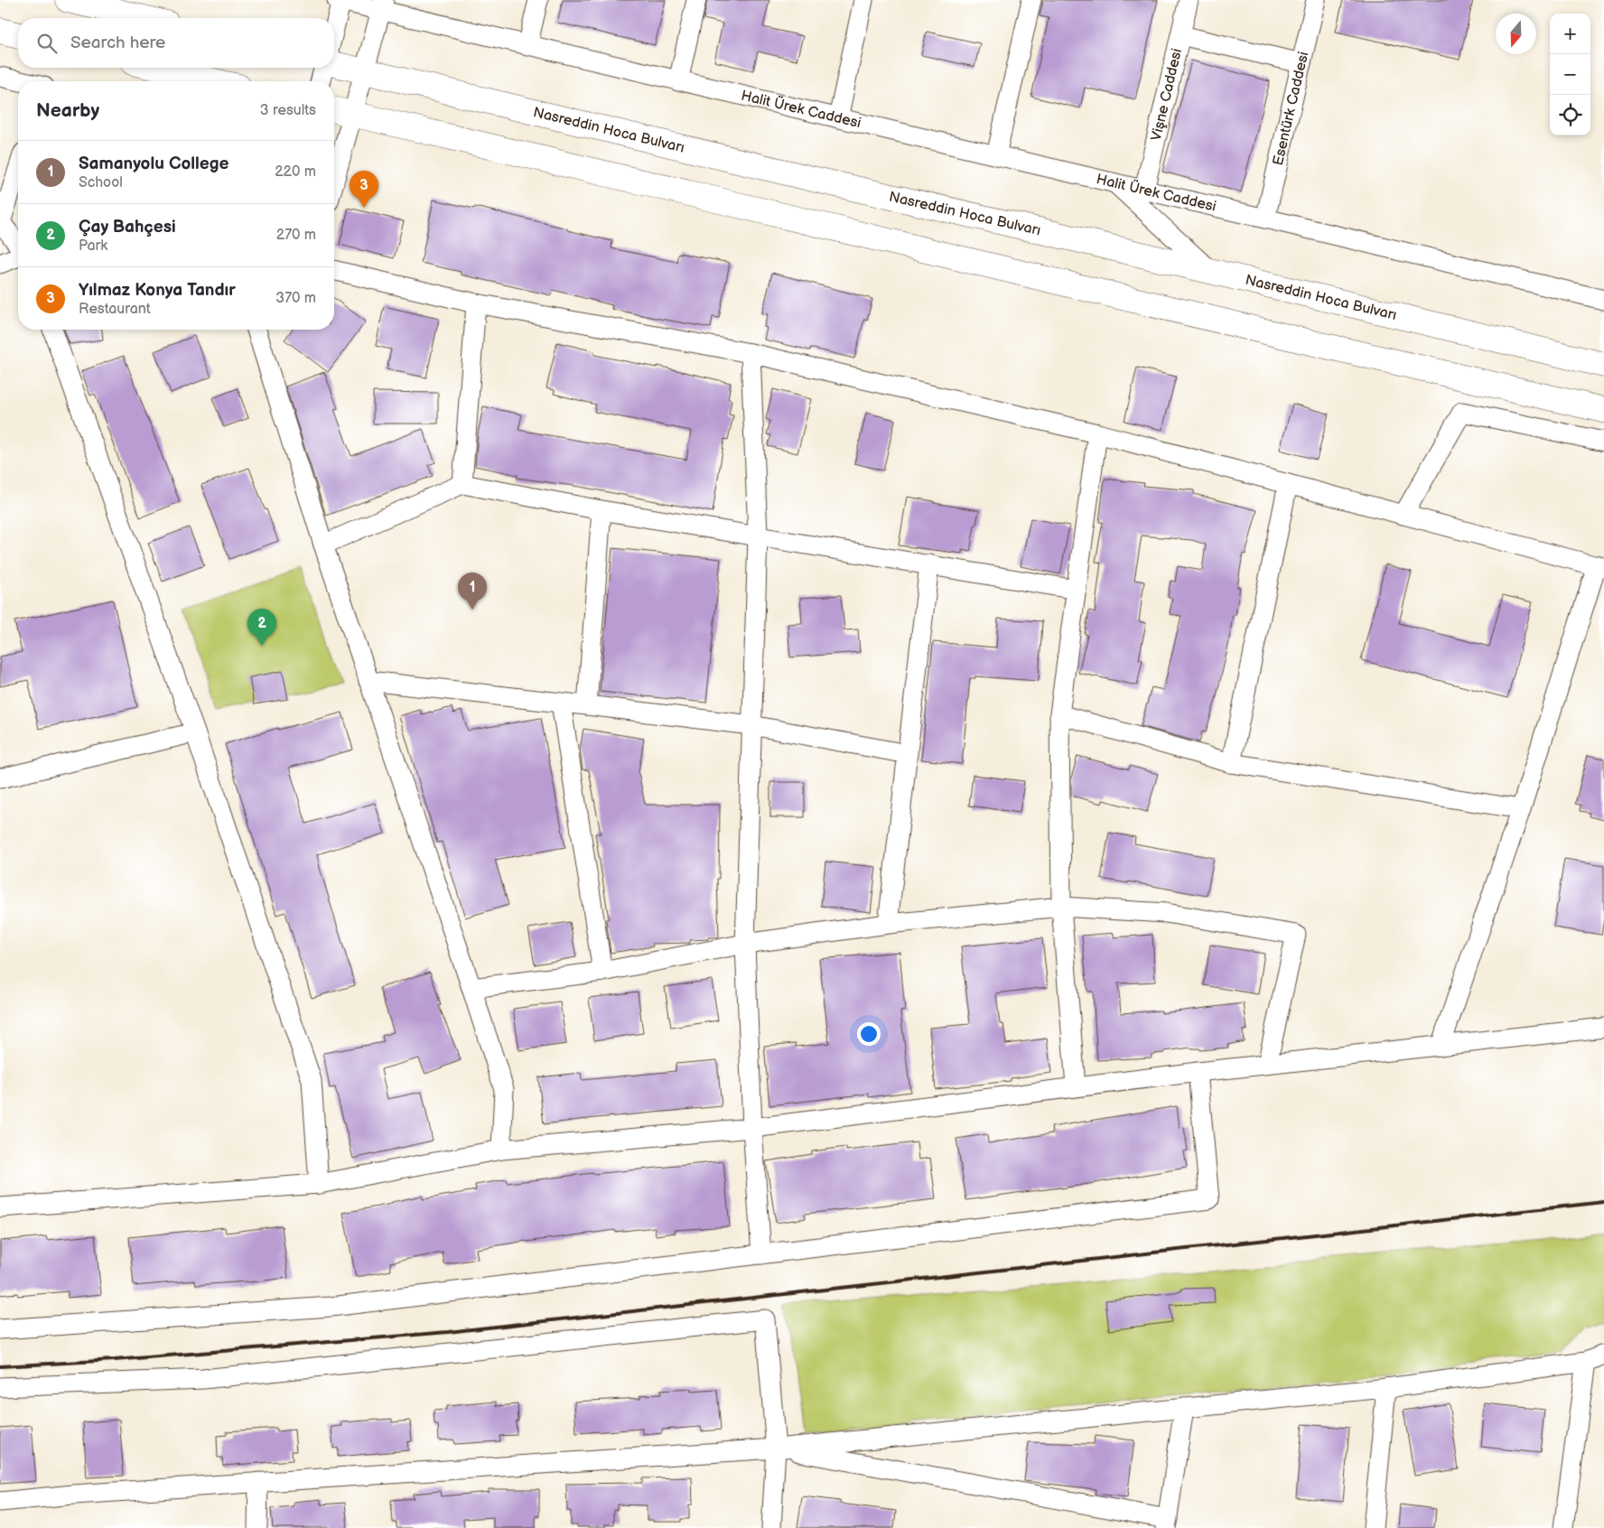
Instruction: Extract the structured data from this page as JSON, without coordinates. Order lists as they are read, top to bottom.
{
  "streets": {
    "highway": ["Nasreddin Hoca Bulvarı"],
    "street": ["Vişne Caddesi", "Halit Ürek Caddesi", "Esentürk Caddesi"]
  },
  "crossings": [
    ["Vişne Caddesi", "Halit Ürek Caddesi"],
    ["Halit Ürek Caddesi", "Esentürk Caddesi"]
  ],
  "north": "bottom",
  "page": {
    "map_buttons": ["+", "−"],
    "search": "Search here",
    "heading": ["Nearby", "3 results"],
    "list": [
      {
        "mark": "1",
        "name": "Samanyolu College",
        "note": "School",
        "value": "220 m"
      },
      {
        "mark": "2",
        "name": "Çay Bahçesi",
        "note": "Park",
        "value": "270 m"
      },
      {
        "mark": "3",
        "name": "Yılmaz Konya Tandır",
        "note": "Restaurant",
        "value": "370 m"
      }
    ],
    "pins": ["3", "1", "2"]
  }
}
